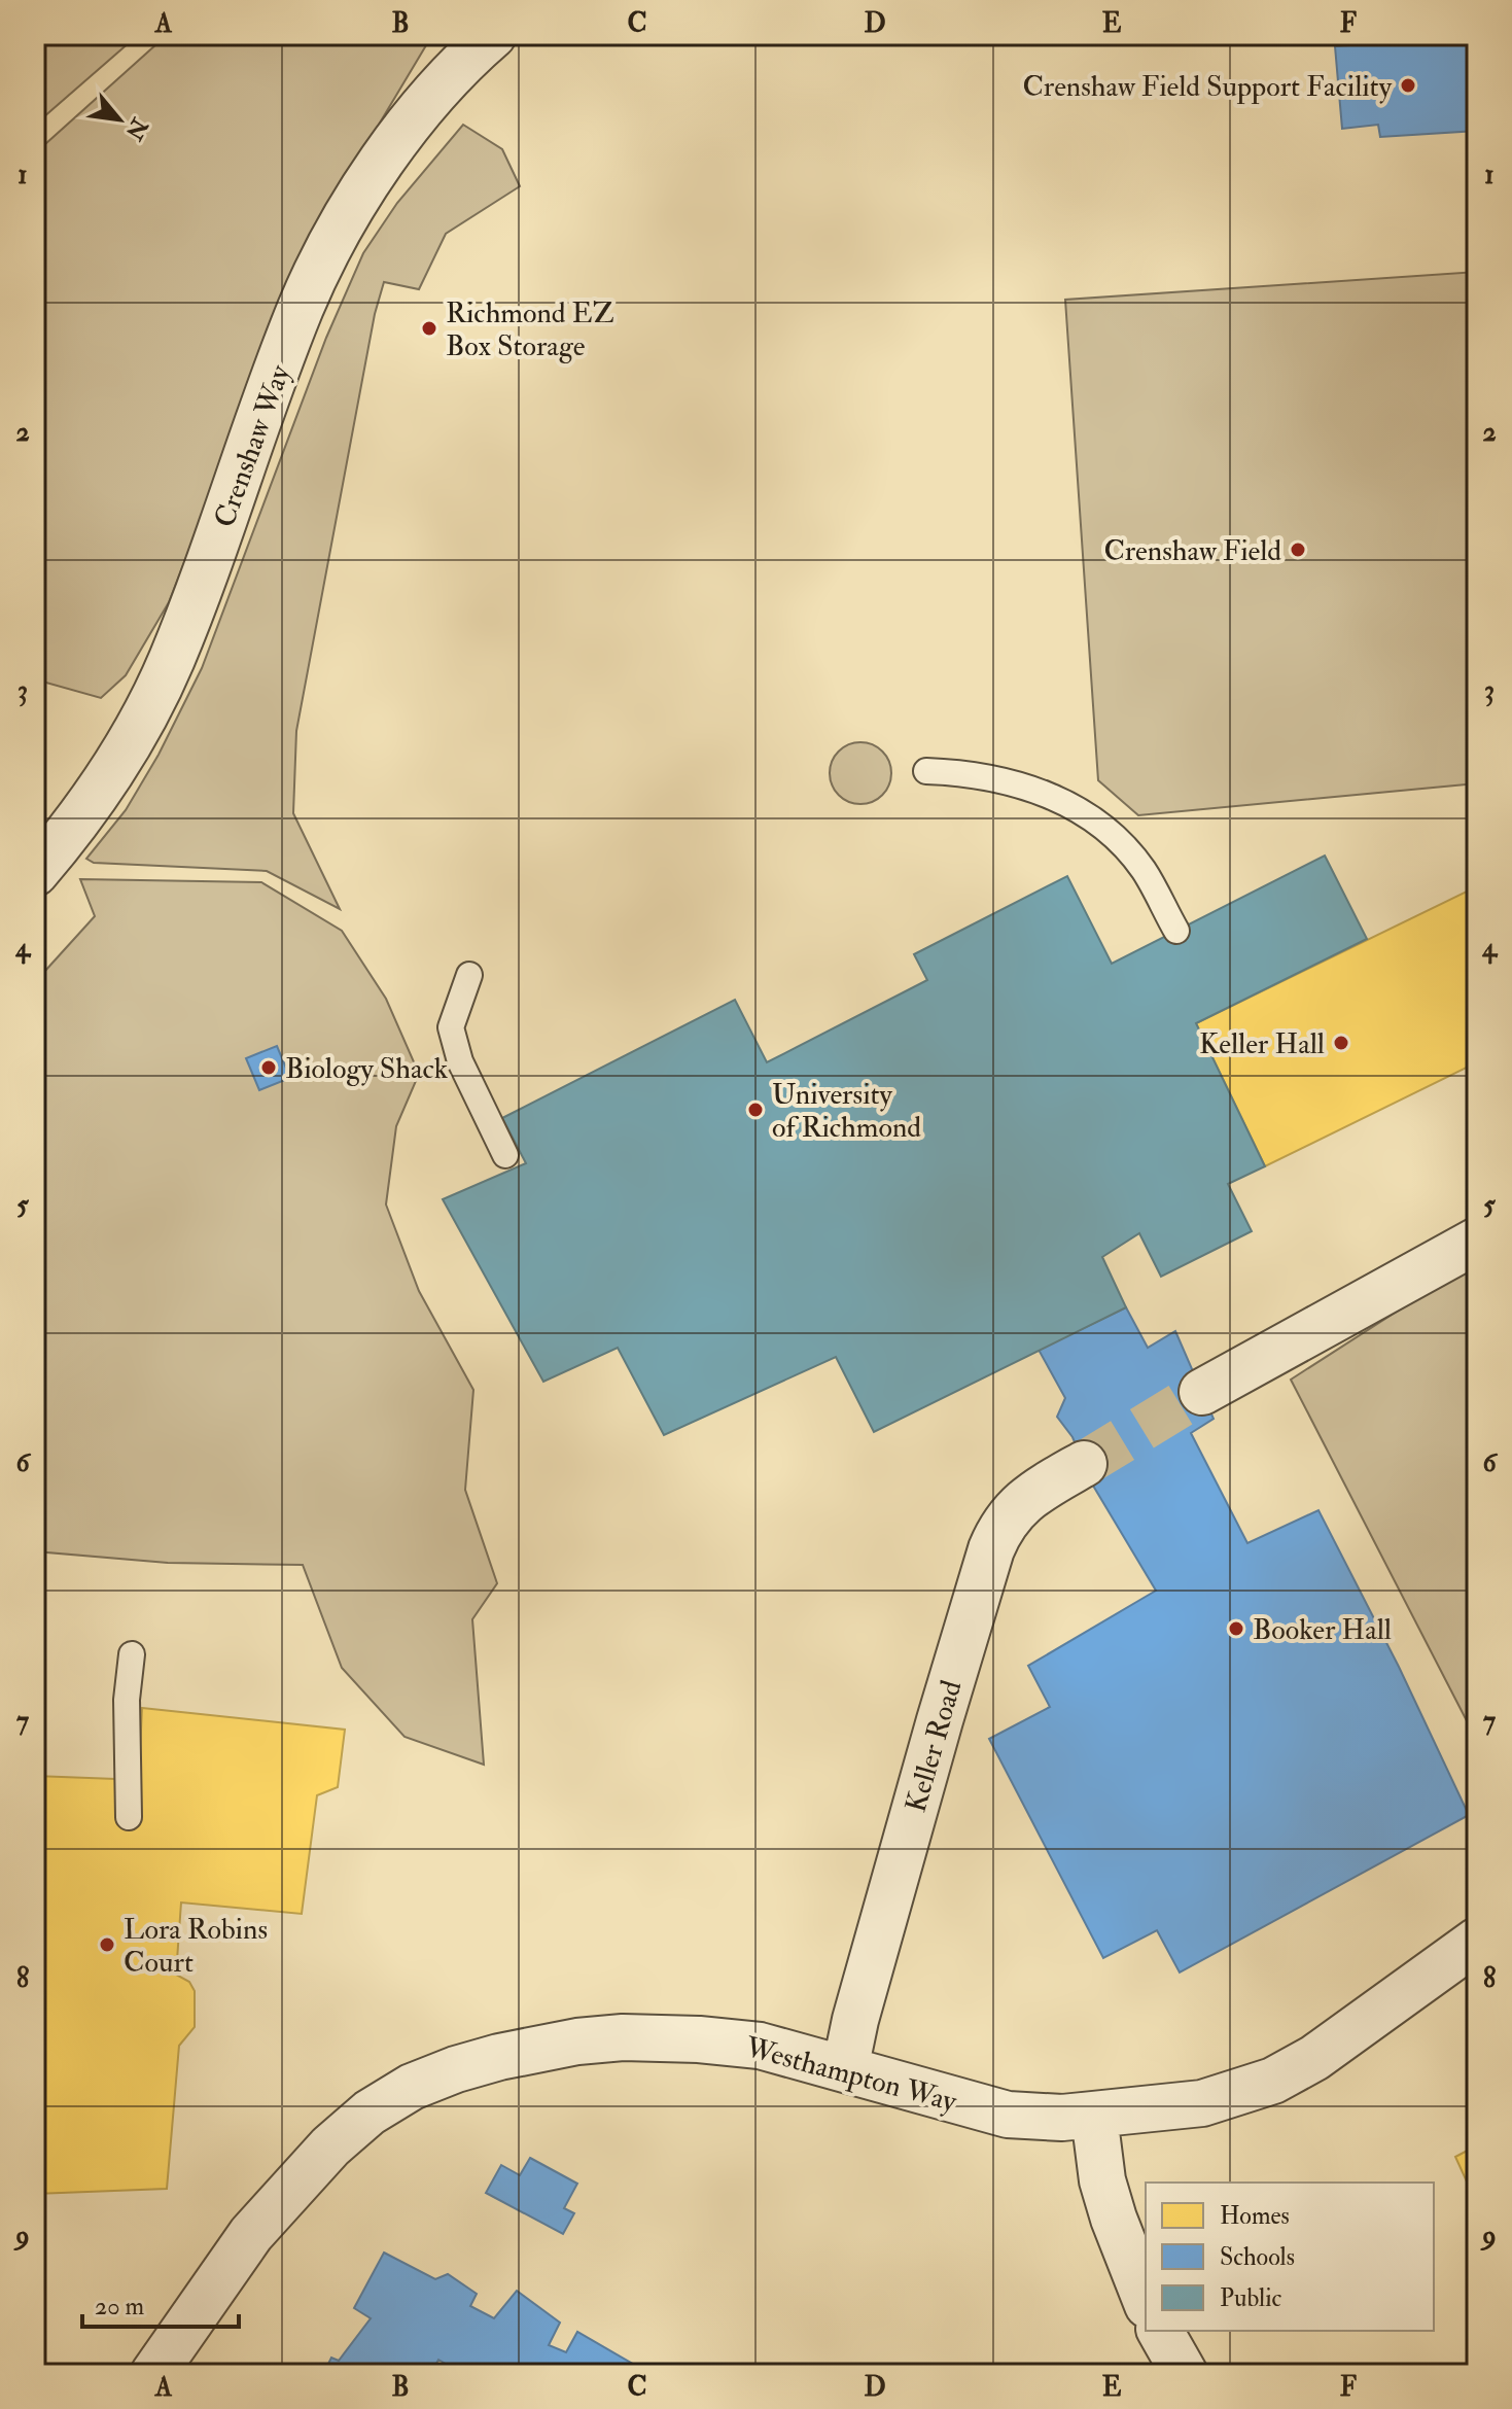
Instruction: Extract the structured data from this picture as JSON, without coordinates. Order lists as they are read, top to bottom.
{
  "streets": {
    "street": ["Crenshaw Way", "Keller Road", "Westhampton Way"]
  },
  "crossings": [
    ["Keller Road", "Westhampton Way"]
  ],
  "places": [
    "Crenshaw Field Support Facility",
    "Richmond EZ Box Storage",
    "Crenshaw Field",
    "Keller Hall",
    "Biology Shack",
    "University of Richmond",
    "Booker Hall",
    "Lora Robins Court"
  ],
  "legend": ["Homes", "Schools", "Public"],
  "scale_bar": "20 m",
  "north": "bottom right",
  "grid": {
    "columns": [
      "A",
      "B",
      "C",
      "D",
      "E",
      "F"
    ],
    "rows": [
      "1",
      "2",
      "3",
      "4",
      "5",
      "6",
      "7",
      "8",
      "9"
    ]
  }
}
